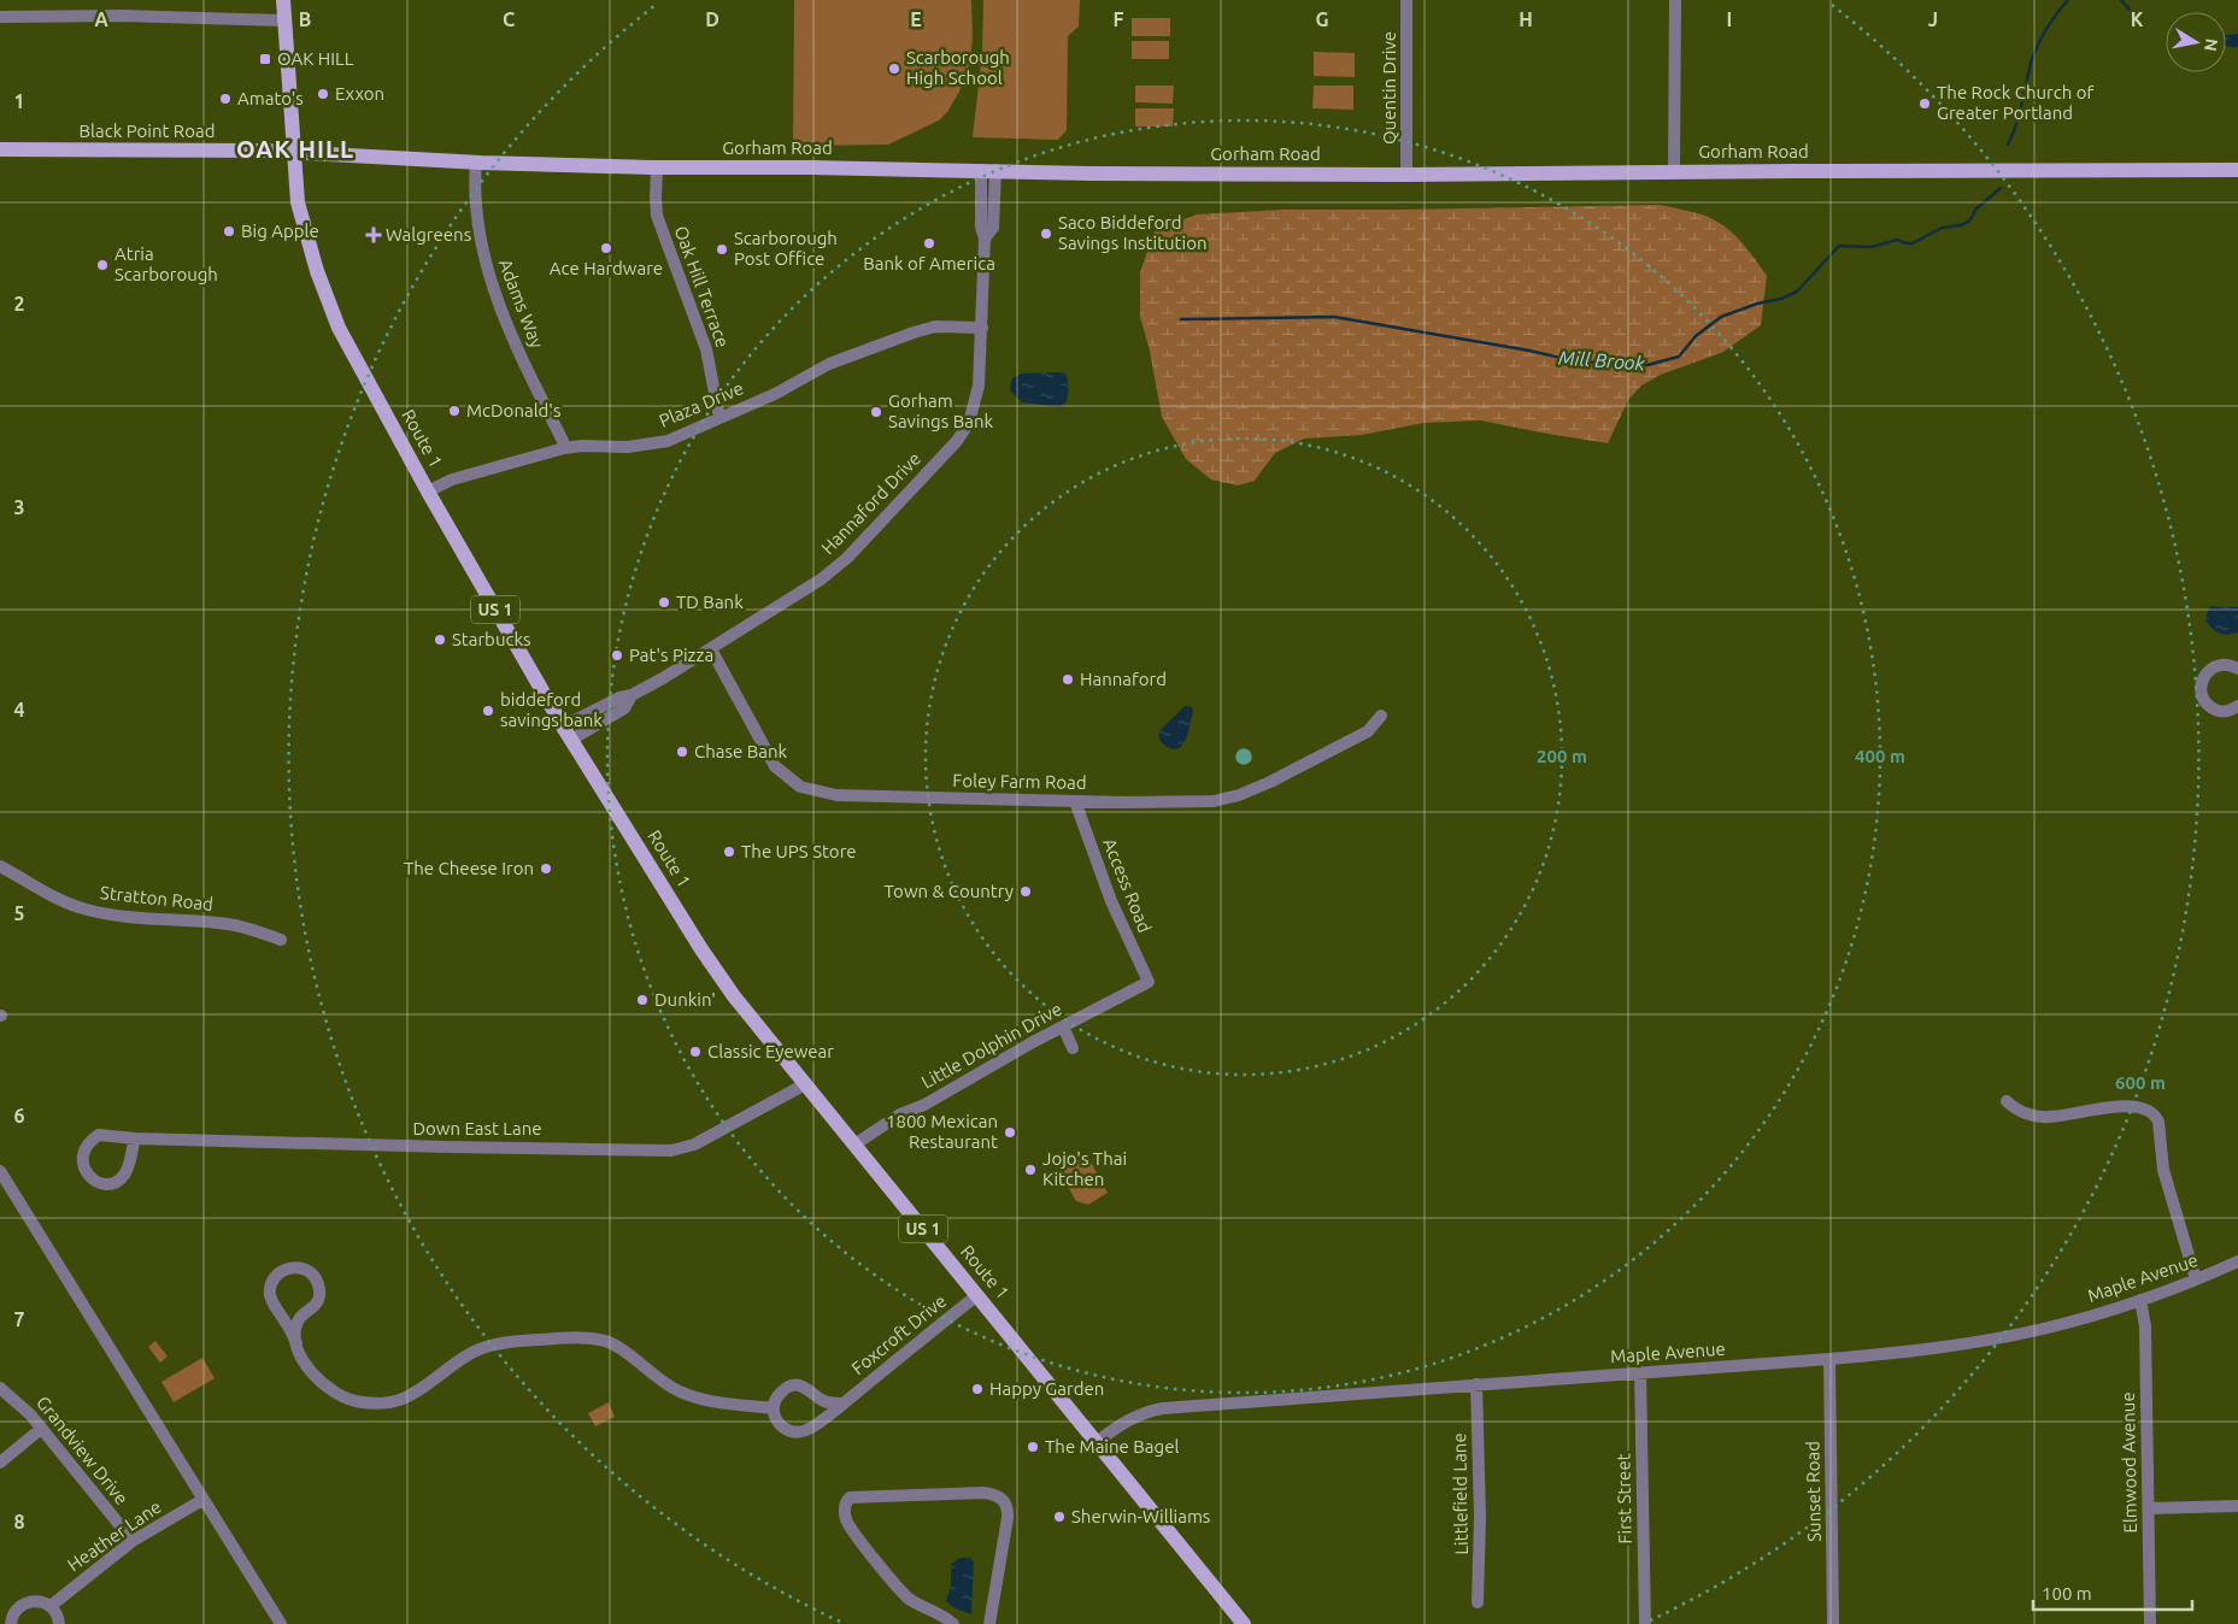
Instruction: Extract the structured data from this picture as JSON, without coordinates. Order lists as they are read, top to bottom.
{
  "streets": {
    "main road": [
      "Black Point Road",
      "Gorham Road",
      "Route 1",
      "US 1"
    ],
    "street": [
      "Quentin Drive",
      "Oak Hill Terrace",
      "Adams Way",
      "Plaza Drive",
      "Hannaford Drive",
      "Foley Farm Road",
      "Access Road",
      "Stratton Road",
      "Little Dolphin Drive",
      "Down East Lane",
      "Maple Avenue",
      "Foxcroft Drive",
      "Grandview Drive",
      "Elmwood Avenue",
      "Sunset Road",
      "Littlefield Lane",
      "First Street",
      "Heather Lane"
    ]
  },
  "crossings": [
    ["Quentin Drive", "Gorham Road"],
    ["Black Point Road", "Gorham Road"],
    ["Black Point Road", "Route 1"],
    ["Gorham Road", "Oak Hill Terrace"],
    ["Gorham Road", "Adams Way"],
    ["Gorham Road", "Route 1"],
    ["Gorham Road", "Hannaford Drive"],
    ["Oak Hill Terrace", "Plaza Drive"],
    ["Adams Way", "Plaza Drive"],
    ["Plaza Drive", "Route 1"],
    ["Plaza Drive", "Hannaford Drive"],
    ["Route 1", "Hannaford Drive"],
    ["Route 1", "Little Dolphin Drive"],
    ["Route 1", "Down East Lane"],
    ["Route 1", "Maple Avenue"],
    ["Route 1", "Foxcroft Drive"],
    ["Hannaford Drive", "Foley Farm Road"],
    ["Foley Farm Road", "Access Road"],
    ["Access Road", "Little Dolphin Drive"],
    ["Maple Avenue", "Elmwood Avenue"],
    ["Maple Avenue", "Sunset Road"],
    ["Maple Avenue", "Littlefield Lane"],
    ["Maple Avenue", "First Street"],
    ["Grandview Drive", "Heather Lane"]
  ],
  "districts": ["OAK HILL"],
  "water": ["Mill Brook"],
  "places": {
    "transit": ["OAK HILL"],
    "other": [
      "Scarborough High School",
      "Exxon",
      "Amato's",
      "The Rock Church of Greater Portland",
      "Big Apple",
      "Saco Biddeford Savings Institution",
      "Bank of America",
      "Ace Hardware",
      "Scarborough Post Office",
      "Atria Scarborough",
      "McDonald's",
      "Gorham Savings Bank",
      "TD Bank",
      "Starbucks",
      "Pat's Pizza",
      "Hannaford",
      "biddeford savings bank",
      "Chase Bank",
      "The UPS Store",
      "The Cheese Iron",
      "Town & Country",
      "Dunkin'",
      "Classic Eyewear",
      "1800 Mexican Restaurant",
      "Jojo's Thai Kitchen",
      "Happy Garden",
      "The Maine Bagel",
      "Sherwin-Williams"
    ],
    "health": ["Walgreens"]
  },
  "scale_bar": "100 m",
  "north": "right",
  "grid": {
    "columns": [
      "A",
      "B",
      "C",
      "D",
      "E",
      "F",
      "G",
      "H",
      "I",
      "J",
      "K"
    ],
    "rows": [
      "1",
      "2",
      "3",
      "4",
      "5",
      "6",
      "7",
      "8"
    ]
  },
  "rings": ["200 m", "400 m", "600 m"]
}
